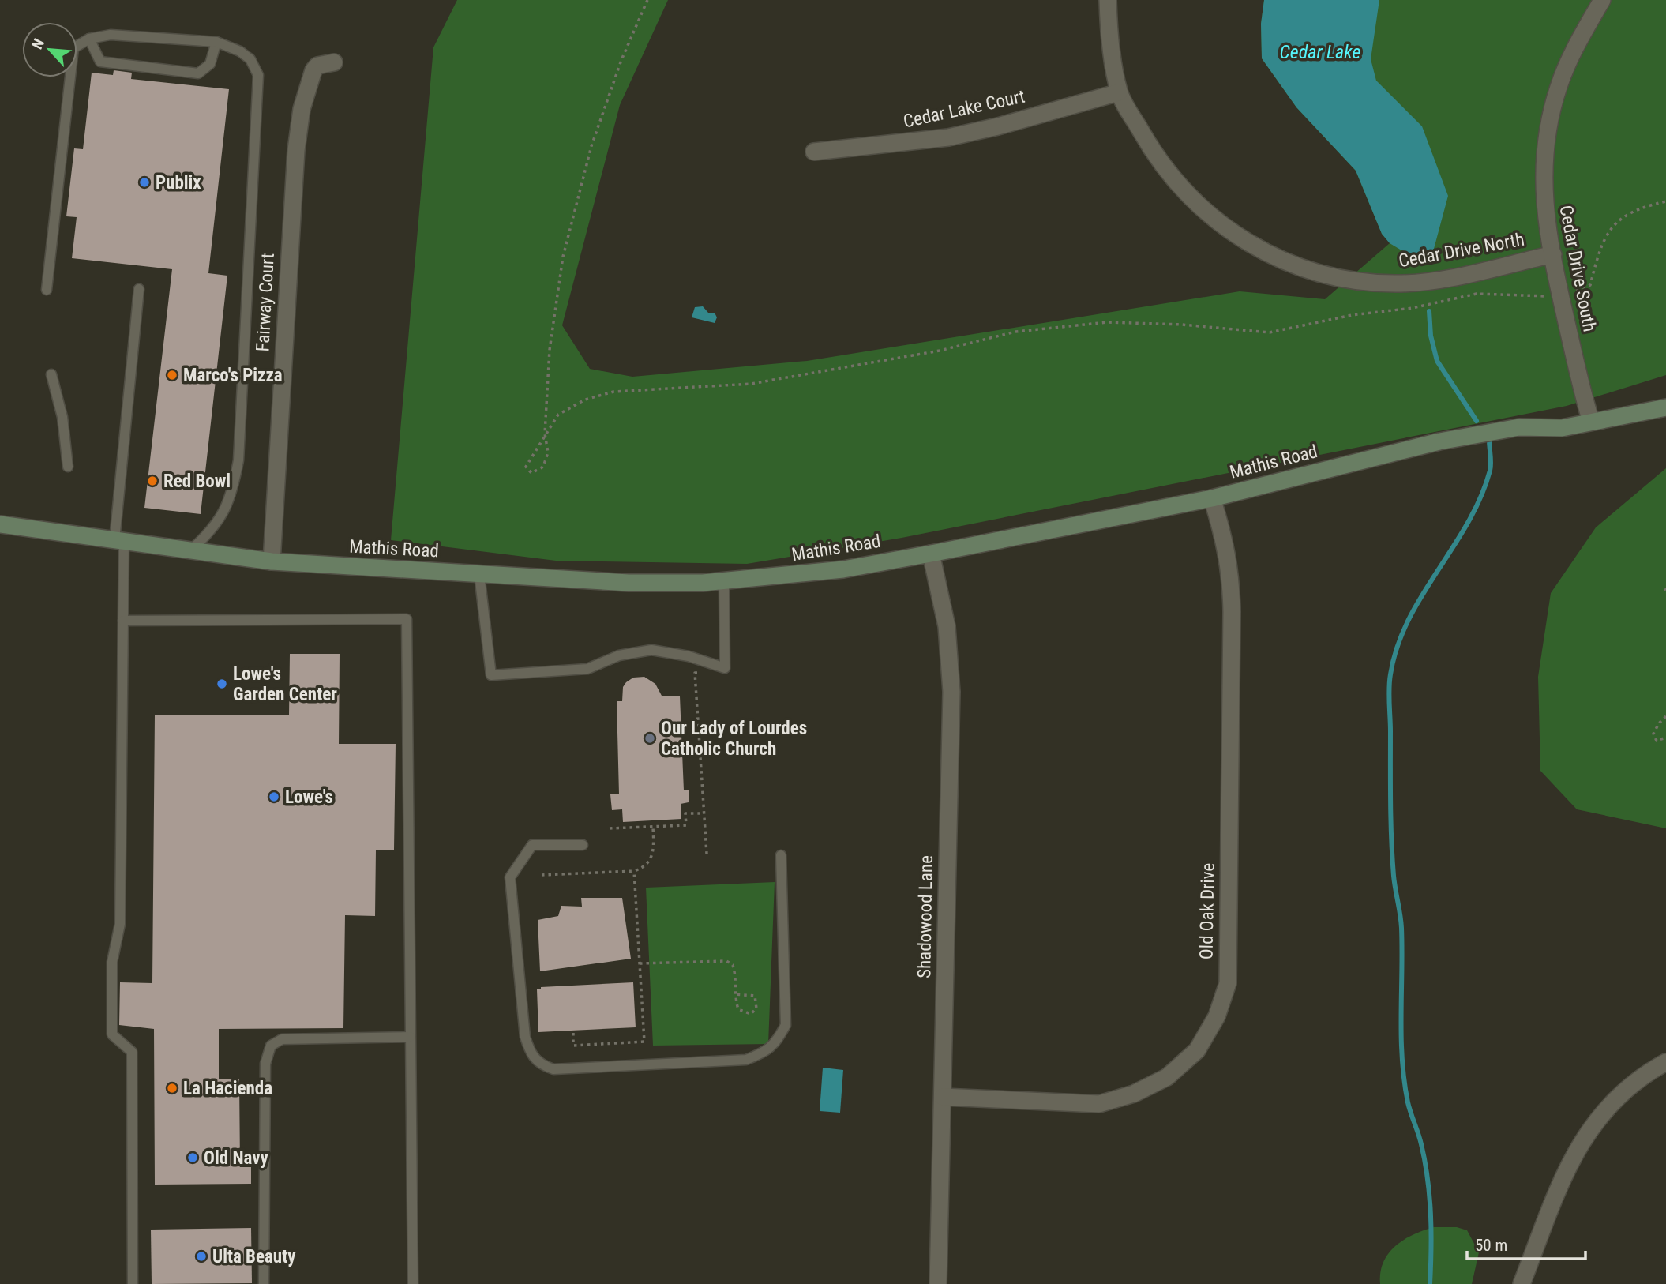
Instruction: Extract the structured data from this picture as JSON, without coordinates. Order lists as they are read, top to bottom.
{
  "streets": {
    "street": [
      "Cedar Lake Court",
      "Cedar Drive North",
      "Cedar Drive South",
      "Fairway Court",
      "Mathis Road",
      "Old Oak Drive",
      "Shadowood Lane"
    ]
  },
  "crossings": [
    ["Cedar Lake Court", "Cedar Drive North"],
    ["Cedar Drive North", "Cedar Drive South"],
    ["Cedar Drive South", "Mathis Road"],
    ["Fairway Court", "Mathis Road"],
    ["Mathis Road", "Old Oak Drive"],
    ["Mathis Road", "Shadowood Lane"],
    ["Old Oak Drive", "Shadowood Lane"]
  ],
  "water": ["Cedar Lake"],
  "places": [
    "Publix",
    "Marco's Pizza",
    "Red Bowl",
    "Lowe's Garden Center",
    "Our Lady of Lourdes Catholic Church",
    "Lowe's",
    "La Hacienda",
    "Old Navy",
    "Ulta Beauty"
  ],
  "scale_bar": "50 m",
  "north": "top left"
}
